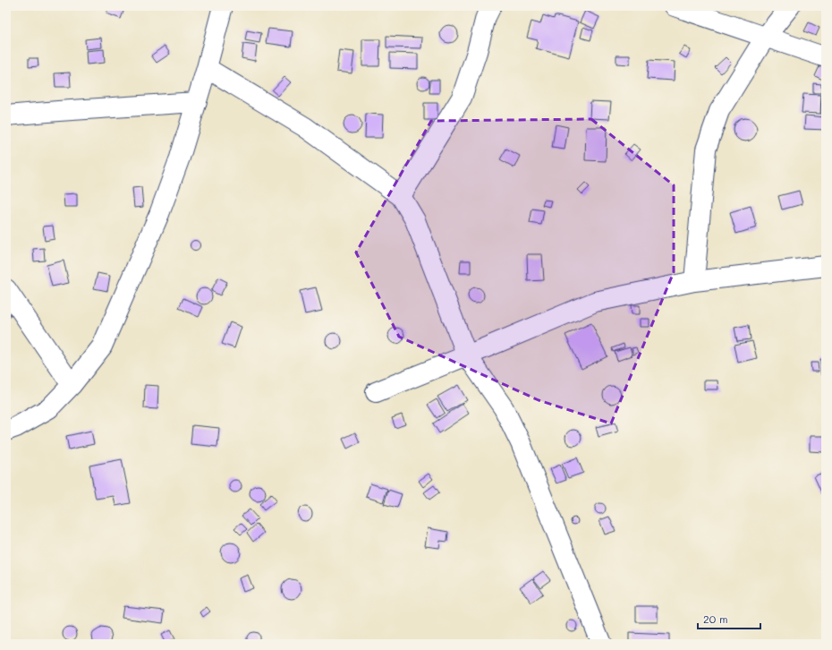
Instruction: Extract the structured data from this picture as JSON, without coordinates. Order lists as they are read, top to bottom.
{
  "scale_bar": "20 m"
}
